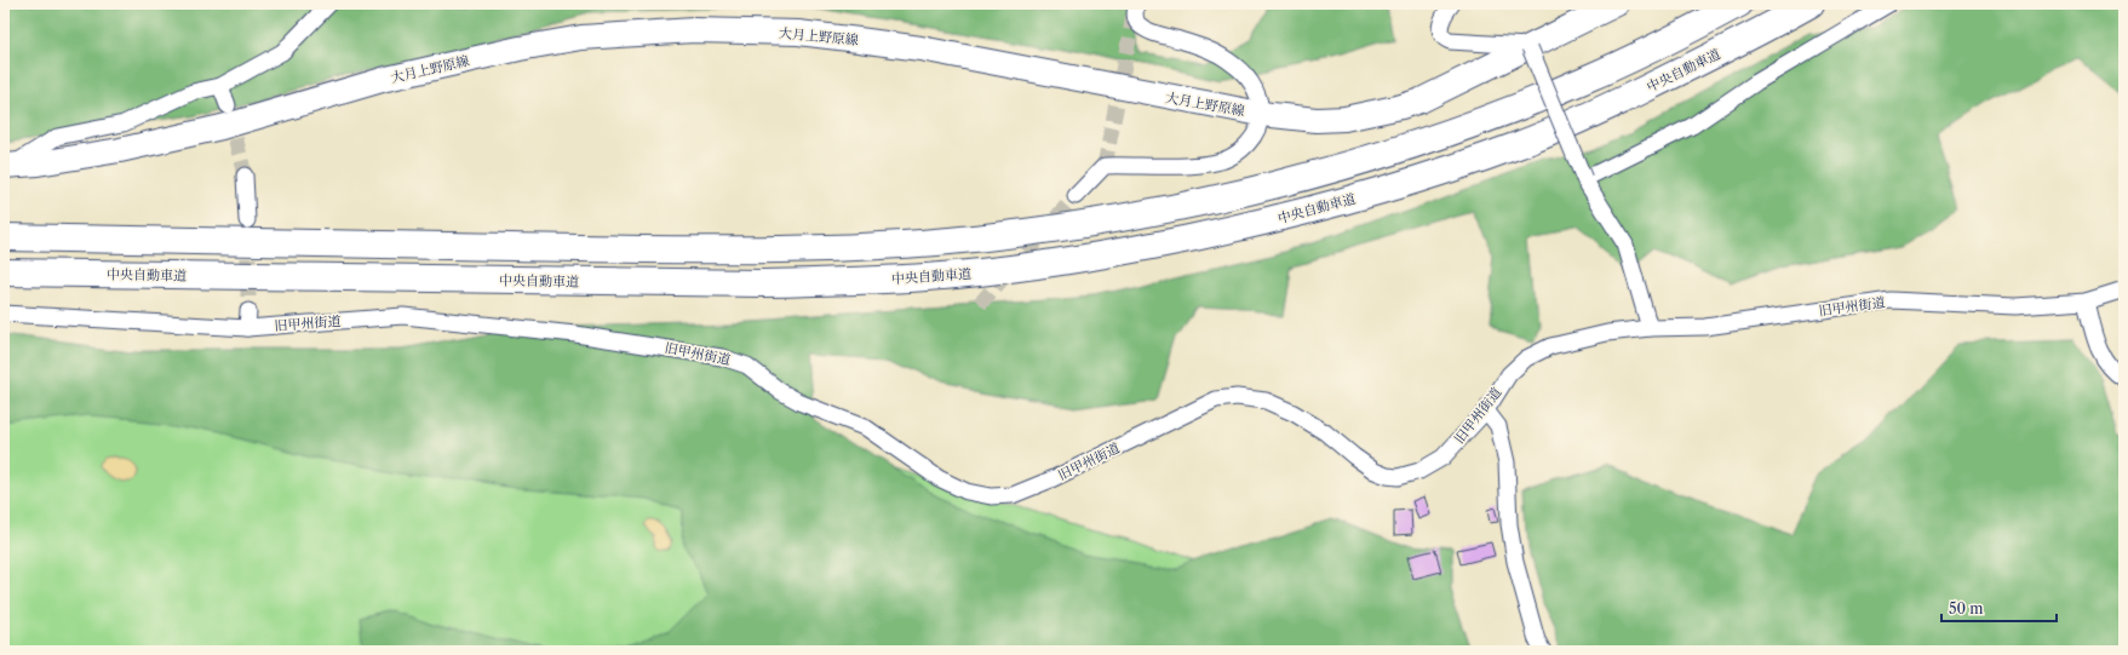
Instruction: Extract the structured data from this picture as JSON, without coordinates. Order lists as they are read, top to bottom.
{
  "streets": {
    "highway": ["中央自動車道"],
    "main road": ["大月上野原線"],
    "street": ["旧甲州街道"]
  },
  "scale_bar": "50 m"
}
